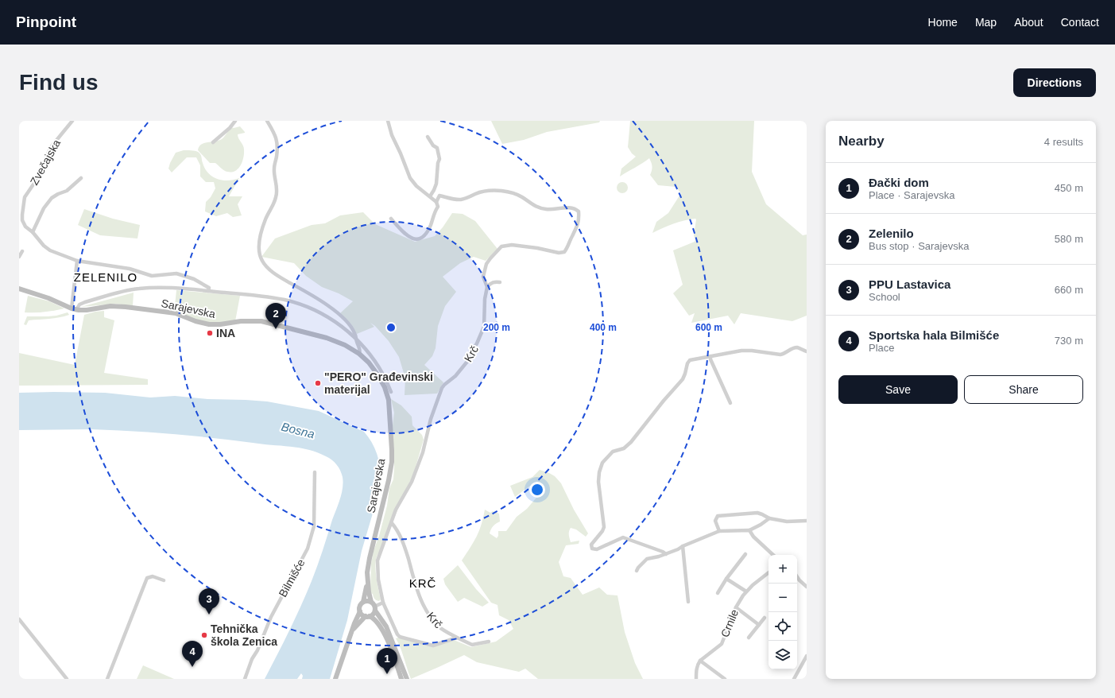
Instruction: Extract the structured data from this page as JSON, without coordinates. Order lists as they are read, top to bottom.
{
  "streets": {
    "main road": ["Sarajevska"],
    "street": [
      "Zvečajska",
      "Krč",
      "Bilmišće",
      "Crnile"
    ]
  },
  "districts": ["ZELENILO", "KRČ"],
  "water": ["Bosna"],
  "places": ["INA", "\"PERO\" Građevinski materijal", "Tehnička škola Zenica"],
  "page": {
    "header": "Pinpoint",
    "nav": [
      "Home",
      "Map",
      "About",
      "Contact"
    ],
    "buttons": [
      "Directions",
      ["Save", "Share"]
    ],
    "title": "Find us",
    "heading": ["Nearby", "4 results"],
    "list": [
      {
        "mark": "1",
        "name": "Đački dom",
        "note": "Place · Sarajevska",
        "value": "450 m"
      },
      {
        "mark": "2",
        "name": "Zelenilo",
        "note": "Bus stop · Sarajevska",
        "value": "580 m"
      },
      {
        "mark": "3",
        "name": "PPU Lastavica",
        "note": "School",
        "value": "660 m"
      },
      {
        "mark": "4",
        "name": "Sportska hala Bilmišće",
        "note": "Place",
        "value": "730 m"
      }
    ],
    "pins": [
      "2",
      "3",
      "4",
      "1"
    ],
    "map_buttons": ["+", "−"]
  },
  "rings": ["200 m", "400 m", "600 m"]
}
